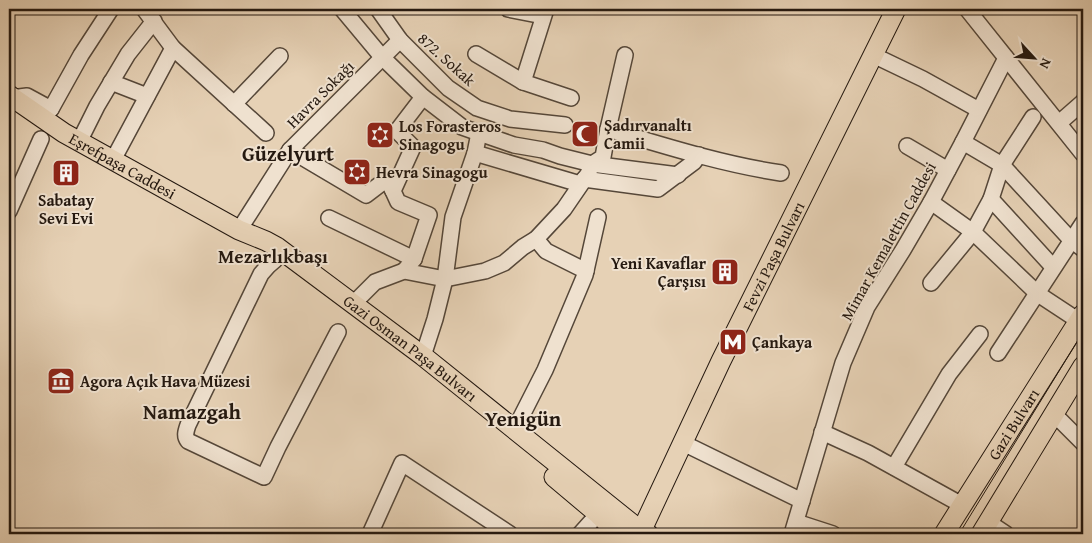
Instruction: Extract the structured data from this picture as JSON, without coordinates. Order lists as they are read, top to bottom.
{
  "streets": {
    "main road": [
      "Eşrefpaşa Caddesi",
      "Fevzi Paşa Bulvarı",
      "Gazi Osman Paşa Bulvarı",
      "Gazi Bulvarı"
    ],
    "street": ["872. Sokak", "Havra Sokağı", "Mimar Kemalettin Caddesi"]
  },
  "crossings": [
    ["872. Sokak", "Havra Sokağı"],
    ["Havra Sokağı", "Eşrefpaşa Caddesi"],
    ["Eşrefpaşa Caddesi", "Gazi Osman Paşa Bulvarı"],
    ["Fevzi Paşa Bulvarı", "Gazi Osman Paşa Bulvarı"]
  ],
  "districts": [
    "Güzelyurt",
    "Mezarlıkbaşı",
    "Namazgah",
    "Yenigün"
  ],
  "places": {
    "mosque": ["Şadırvanaltı Camii"],
    "synagogue": ["Los Forasteros Sinagogu", "Hevra Sinagogu"],
    "building": ["Sabatay Sevi Evi", "Yeni Kavaflar Çarşısı"],
    "metro station": ["Çankaya"],
    "museum": ["Agora Açık Hava Müzesi"]
  },
  "north": "bottom right"
}
